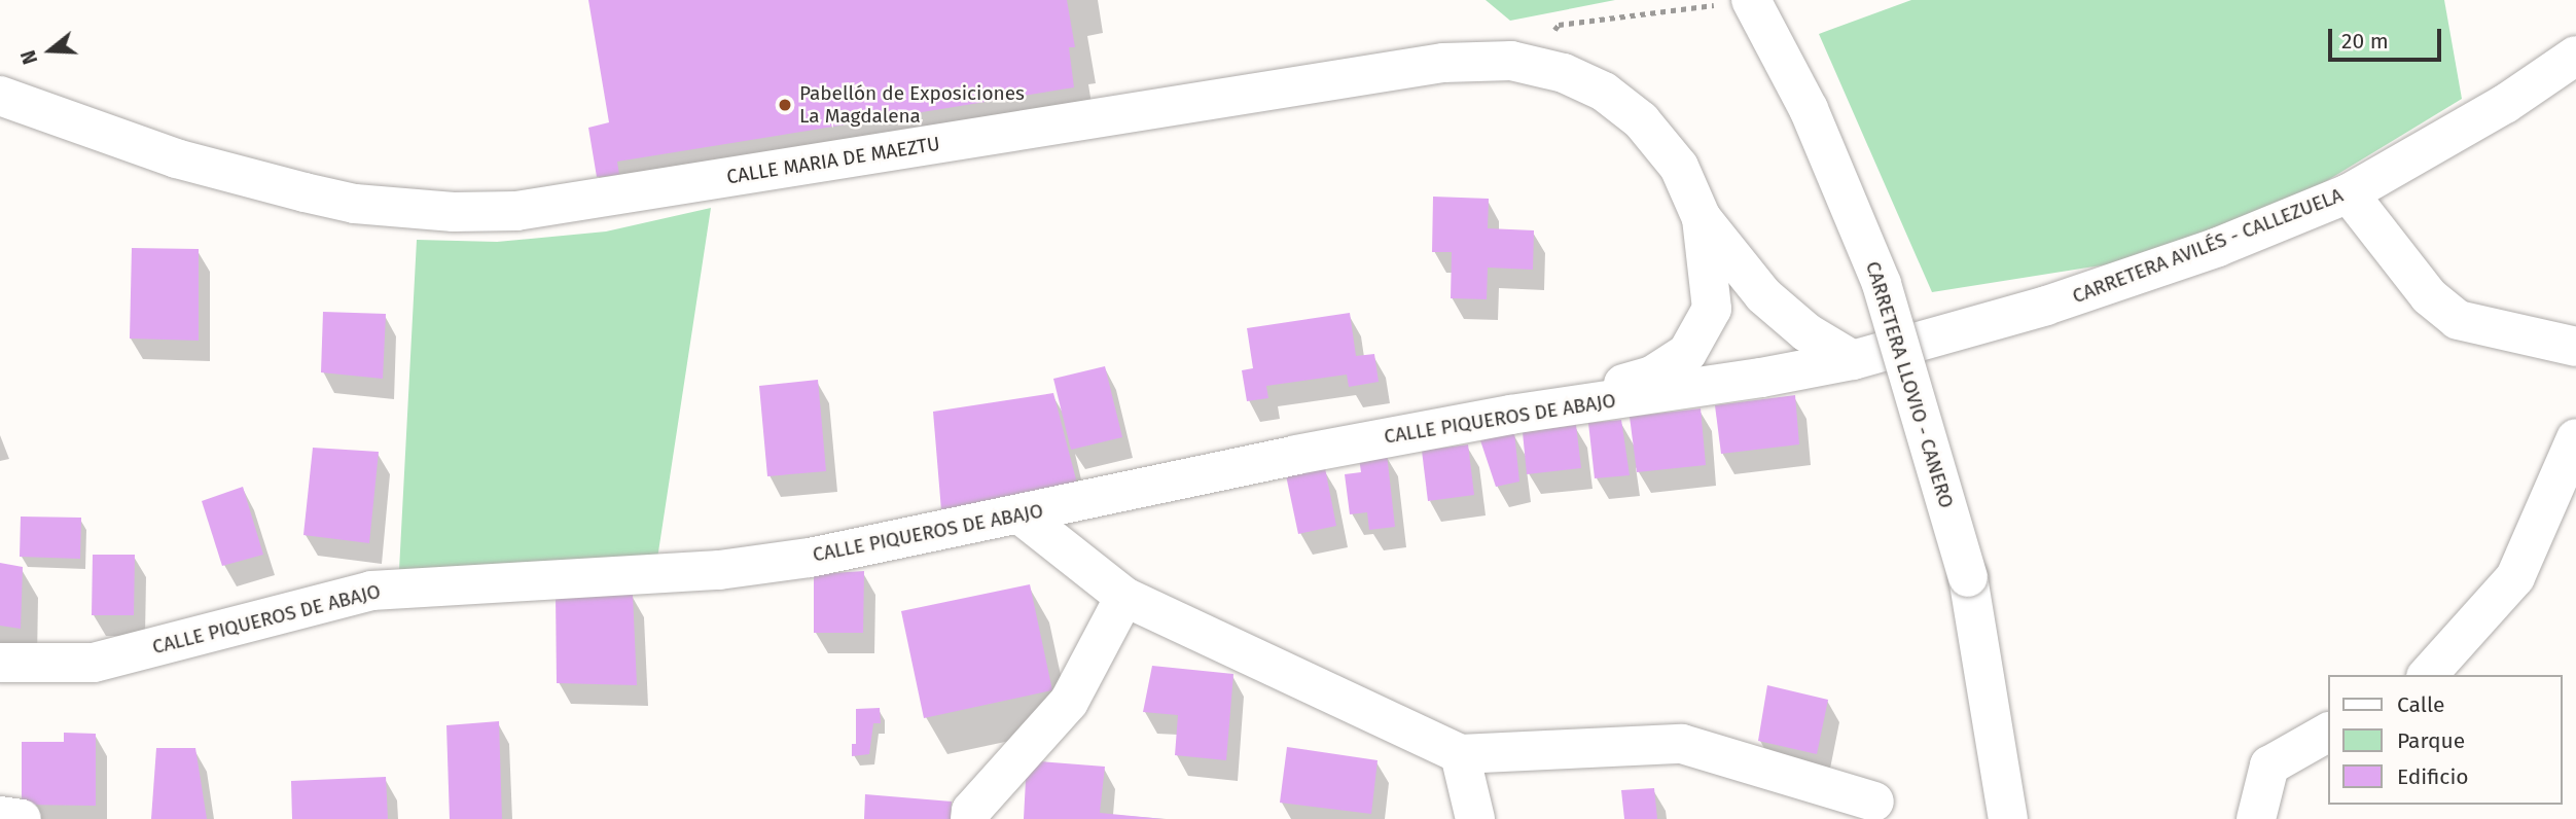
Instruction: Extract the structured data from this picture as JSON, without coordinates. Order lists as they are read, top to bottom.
{
  "streets": {
    "main road": [
      "CALLE MARIA DE MAEZTU",
      "CARRETERA AVILÉS - CALLEZUELA",
      "CARRETERA LLOVIO - CANERO",
      "CALLE PIQUEROS DE ABAJO"
    ]
  },
  "crossings": [
    ["CALLE MARIA DE MAEZTU", "CARRETERA AVILÉS - CALLEZUELA"],
    ["CALLE MARIA DE MAEZTU", "CALLE PIQUEROS DE ABAJO"],
    ["CARRETERA AVILÉS - CALLEZUELA", "CALLE PIQUEROS DE ABAJO"]
  ],
  "places": ["Pabellón de Exposiciones La Magdalena"],
  "legend": ["Calle", "Parque", "Edificio"],
  "scale_bar": "20 m",
  "north": "left"
}
